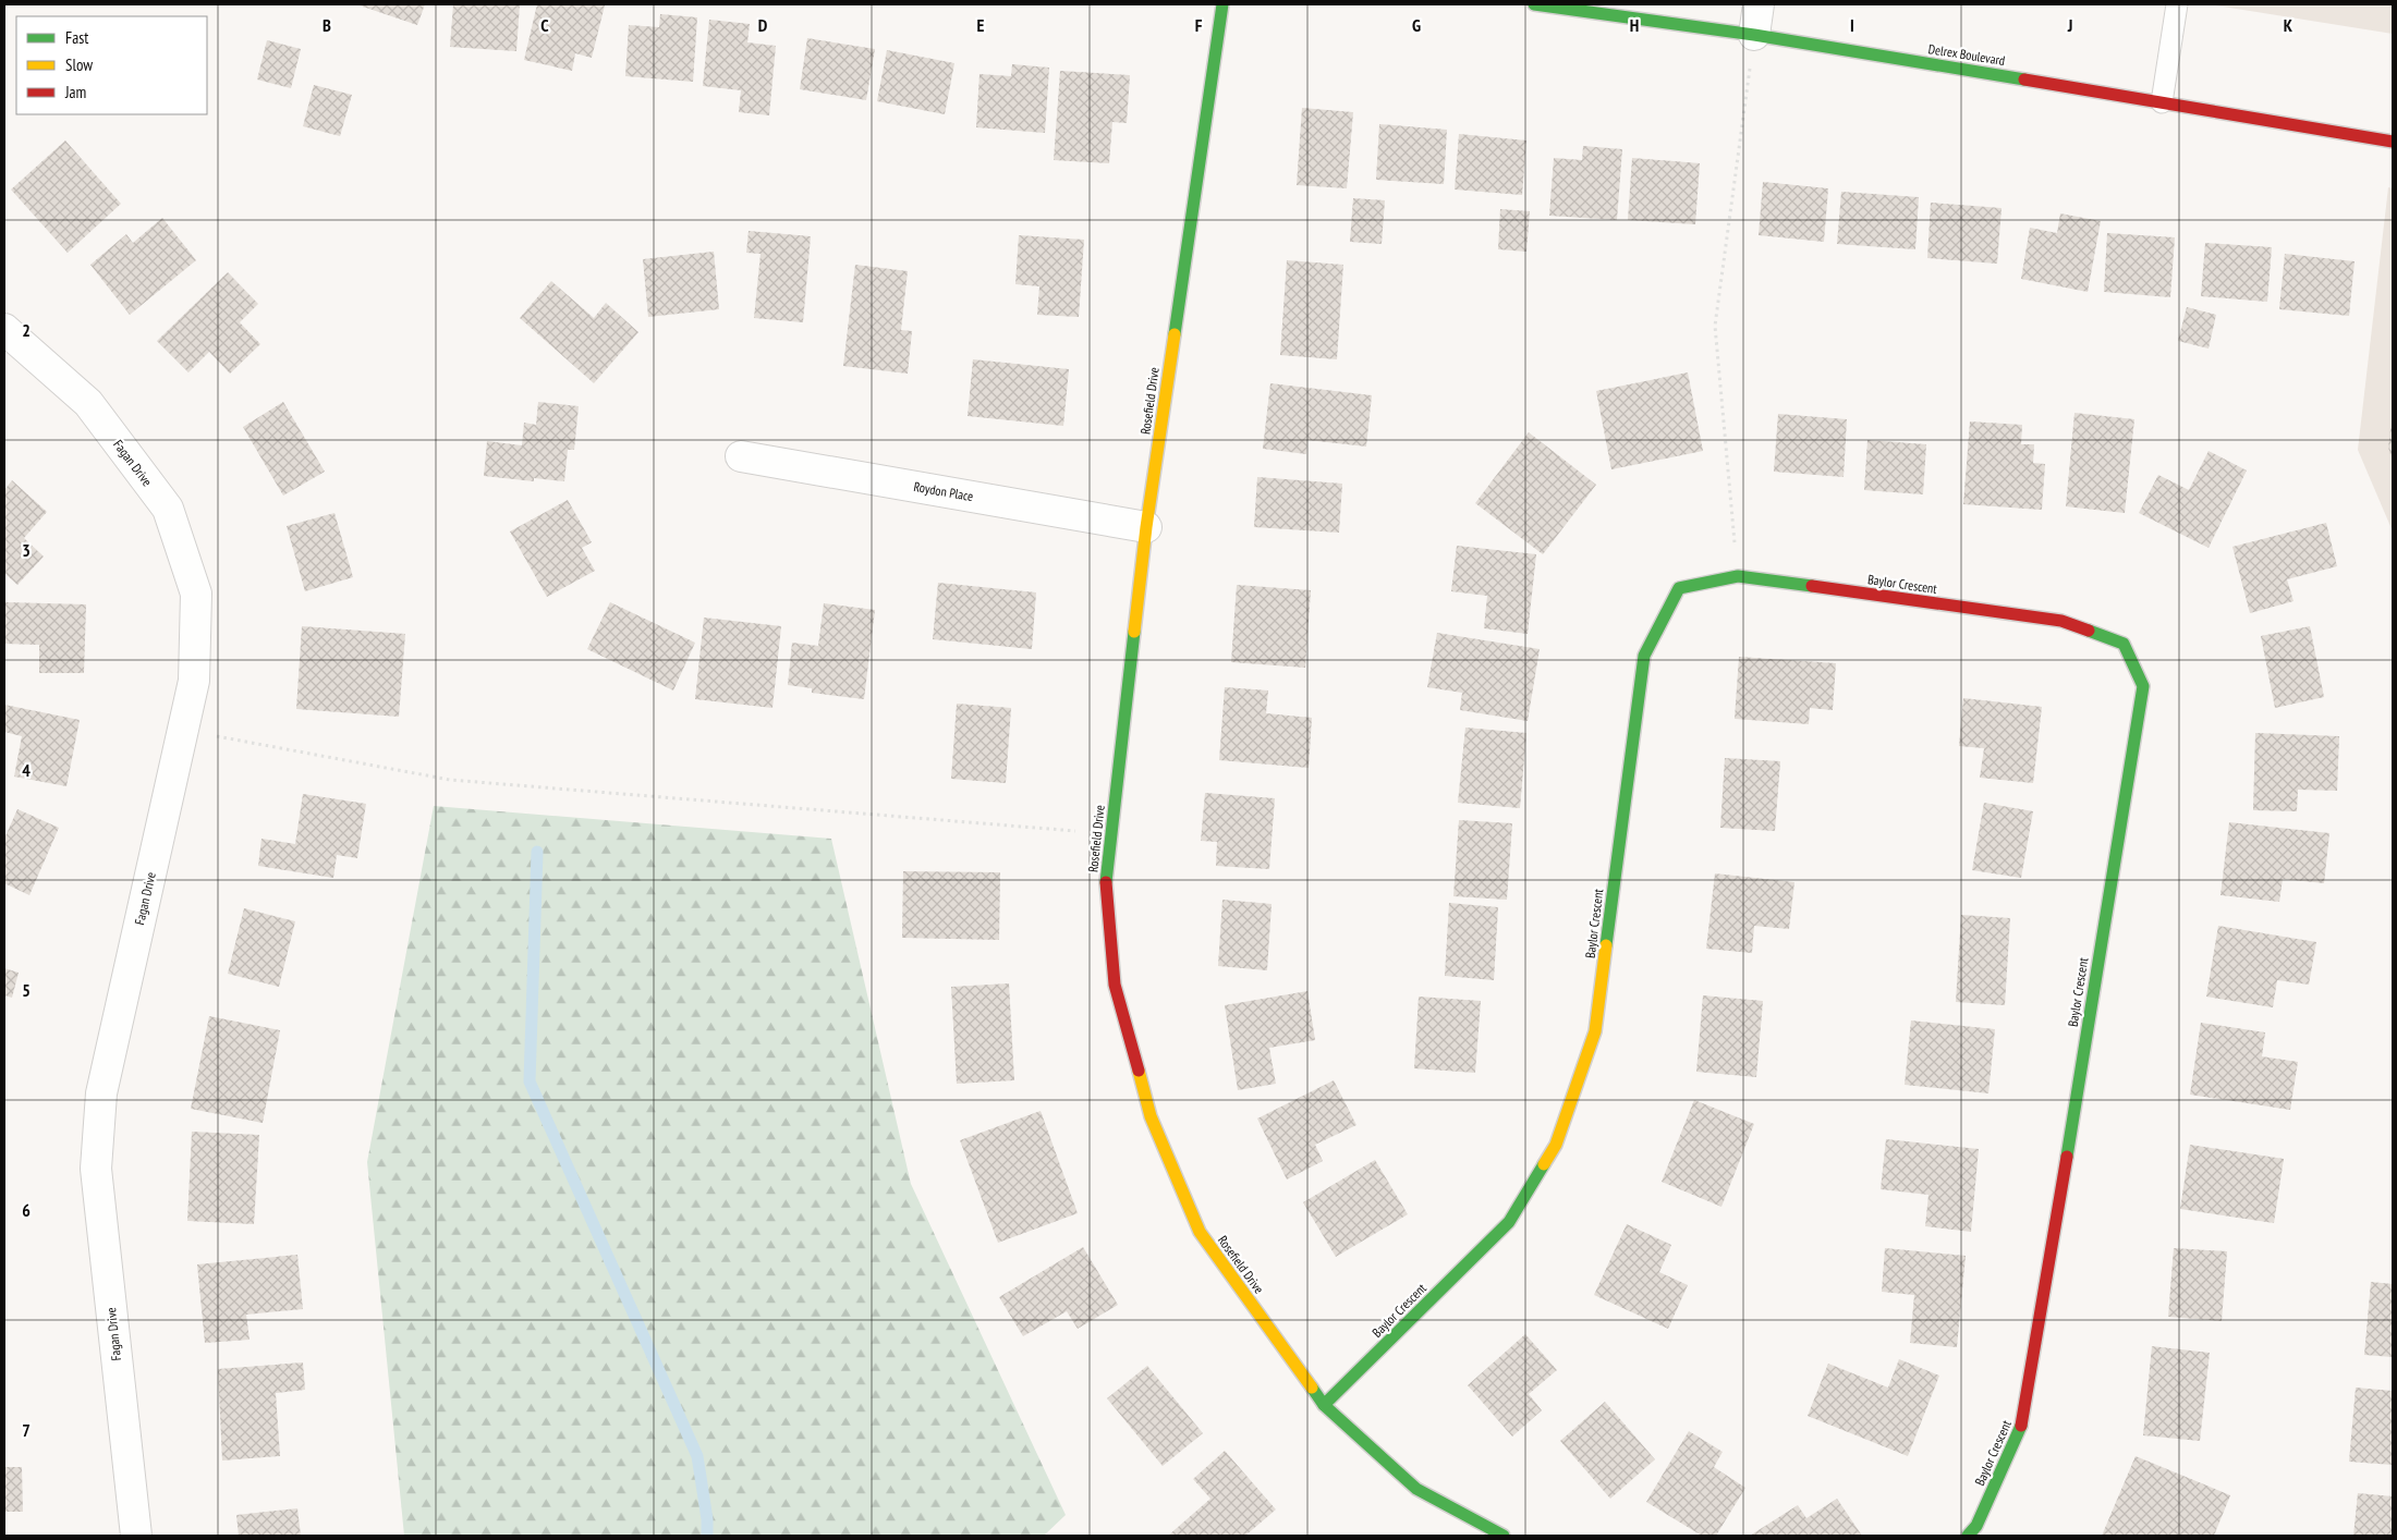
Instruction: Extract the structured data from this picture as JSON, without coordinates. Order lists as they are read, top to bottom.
{
  "streets": {
    "street": [
      "Delrex Boulevard",
      "Rosefield Drive",
      "Fagan Drive",
      "Roydon Place",
      "Baylor Crescent"
    ]
  },
  "crossings": [
    ["Rosefield Drive", "Roydon Place"],
    ["Rosefield Drive", "Baylor Crescent"]
  ],
  "legend": ["Fast", "Slow", "Jam"],
  "grid": {
    "columns": [
      "B",
      "C",
      "D",
      "E",
      "F",
      "G",
      "H",
      "I",
      "J",
      "K"
    ],
    "rows": [
      "2",
      "3",
      "4",
      "5",
      "6",
      "7"
    ]
  }
}
